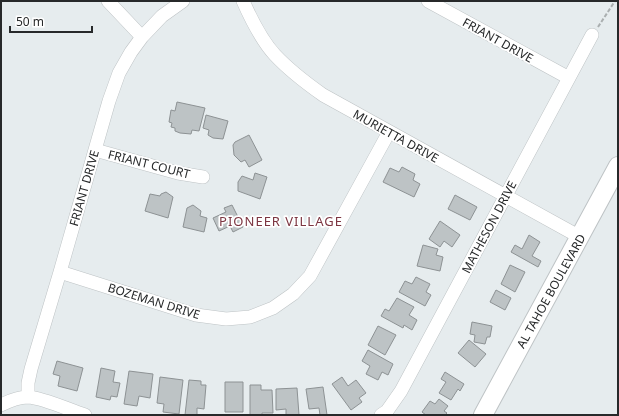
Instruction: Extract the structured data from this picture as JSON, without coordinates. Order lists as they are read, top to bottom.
{
  "streets": {
    "main road": ["AL TAHOE BOULEVARD"],
    "street": [
      "FRIANT DRIVE",
      "MURIETTA DRIVE",
      "FRIANT COURT",
      "MATHESON DRIVE",
      "BOZEMAN DRIVE"
    ]
  },
  "crossings": [
    ["FRIANT DRIVE", "FRIANT COURT"],
    ["FRIANT DRIVE", "MATHESON DRIVE"],
    ["FRIANT DRIVE", "BOZEMAN DRIVE"],
    ["MURIETTA DRIVE", "MATHESON DRIVE"],
    ["MURIETTA DRIVE", "AL TAHOE BOULEVARD"],
    ["MURIETTA DRIVE", "BOZEMAN DRIVE"]
  ],
  "districts": ["PIONEER VILLAGE"],
  "scale_bar": "50 m"
}
